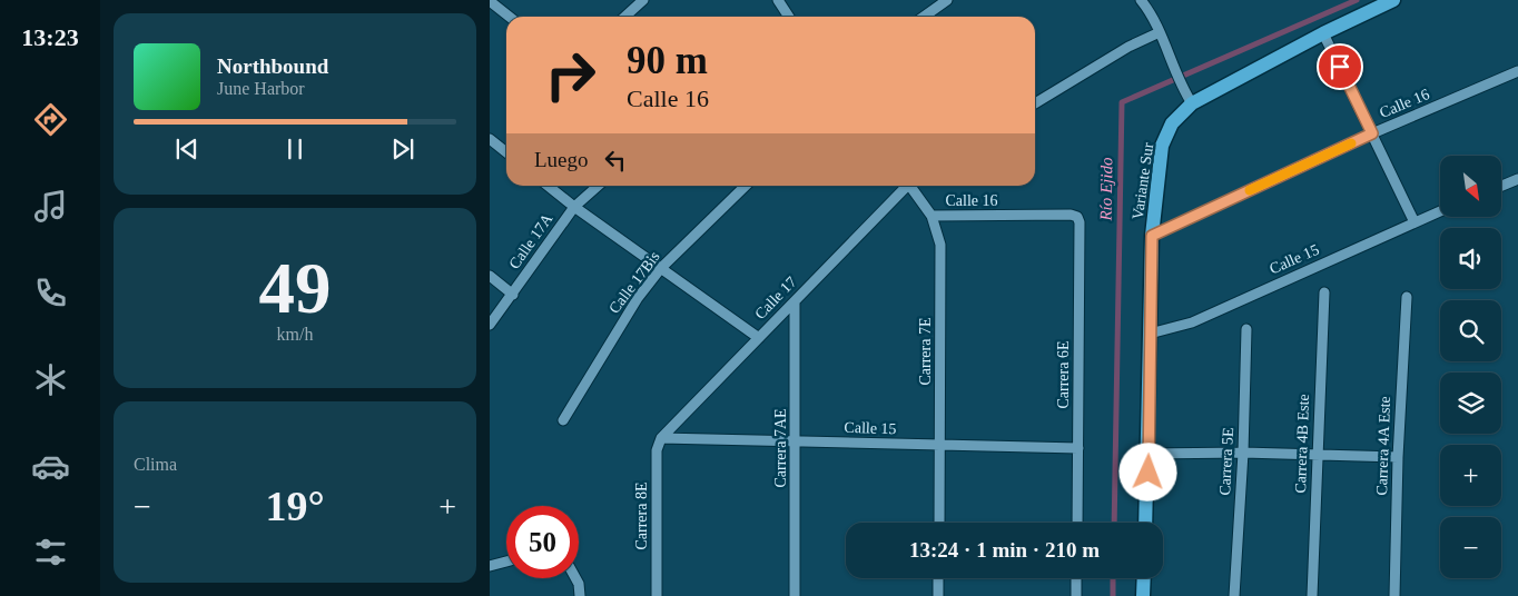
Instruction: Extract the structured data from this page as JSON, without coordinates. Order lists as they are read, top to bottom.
{
  "streets": {
    "main road": ["Variante Sur"],
    "street": [
      "Calle 16",
      "Calle 17A",
      "Calle 15",
      "Calle 17Bis",
      "Calle 17",
      "Carrera 7E",
      "Carrera 6E",
      "Carrera 4B Este",
      "Carrera 4A Este",
      "Carrera 7AE",
      "Carrera 5E",
      "Carrera 8E"
    ]
  },
  "crossings": [
    ["Calle 16", "Variante Sur"],
    ["Calle 16", "Carrera 7E"],
    ["Calle 16", "Carrera 6E"],
    ["Variante Sur", "Calle 15"],
    ["Calle 15", "Calle 17"],
    ["Calle 15", "Carrera 7E"],
    ["Calle 15", "Carrera 6E"],
    ["Calle 15", "Carrera 7AE"],
    ["Calle 15", "Carrera 8E"],
    ["Calle 17", "Carrera 7AE"],
    ["Calle 17", "Carrera 8E"]
  ],
  "water": ["Río Ejido"],
  "north": "bottom right",
  "page": {
    "tabs": "13:23",
    "turn": ["90 m", "Calle 16"],
    "song": ["Northbound", "June Harbor"],
    "then": "Luego",
    "map_buttons": ["+", "−"],
    "tile": [
      ["49", "km/h"],
      "Clima"
    ],
    "heat": ["−", "19°", "+"],
    "limit": "50",
    "trip": "13:24 · 1 min · 210 m"
  }
}
